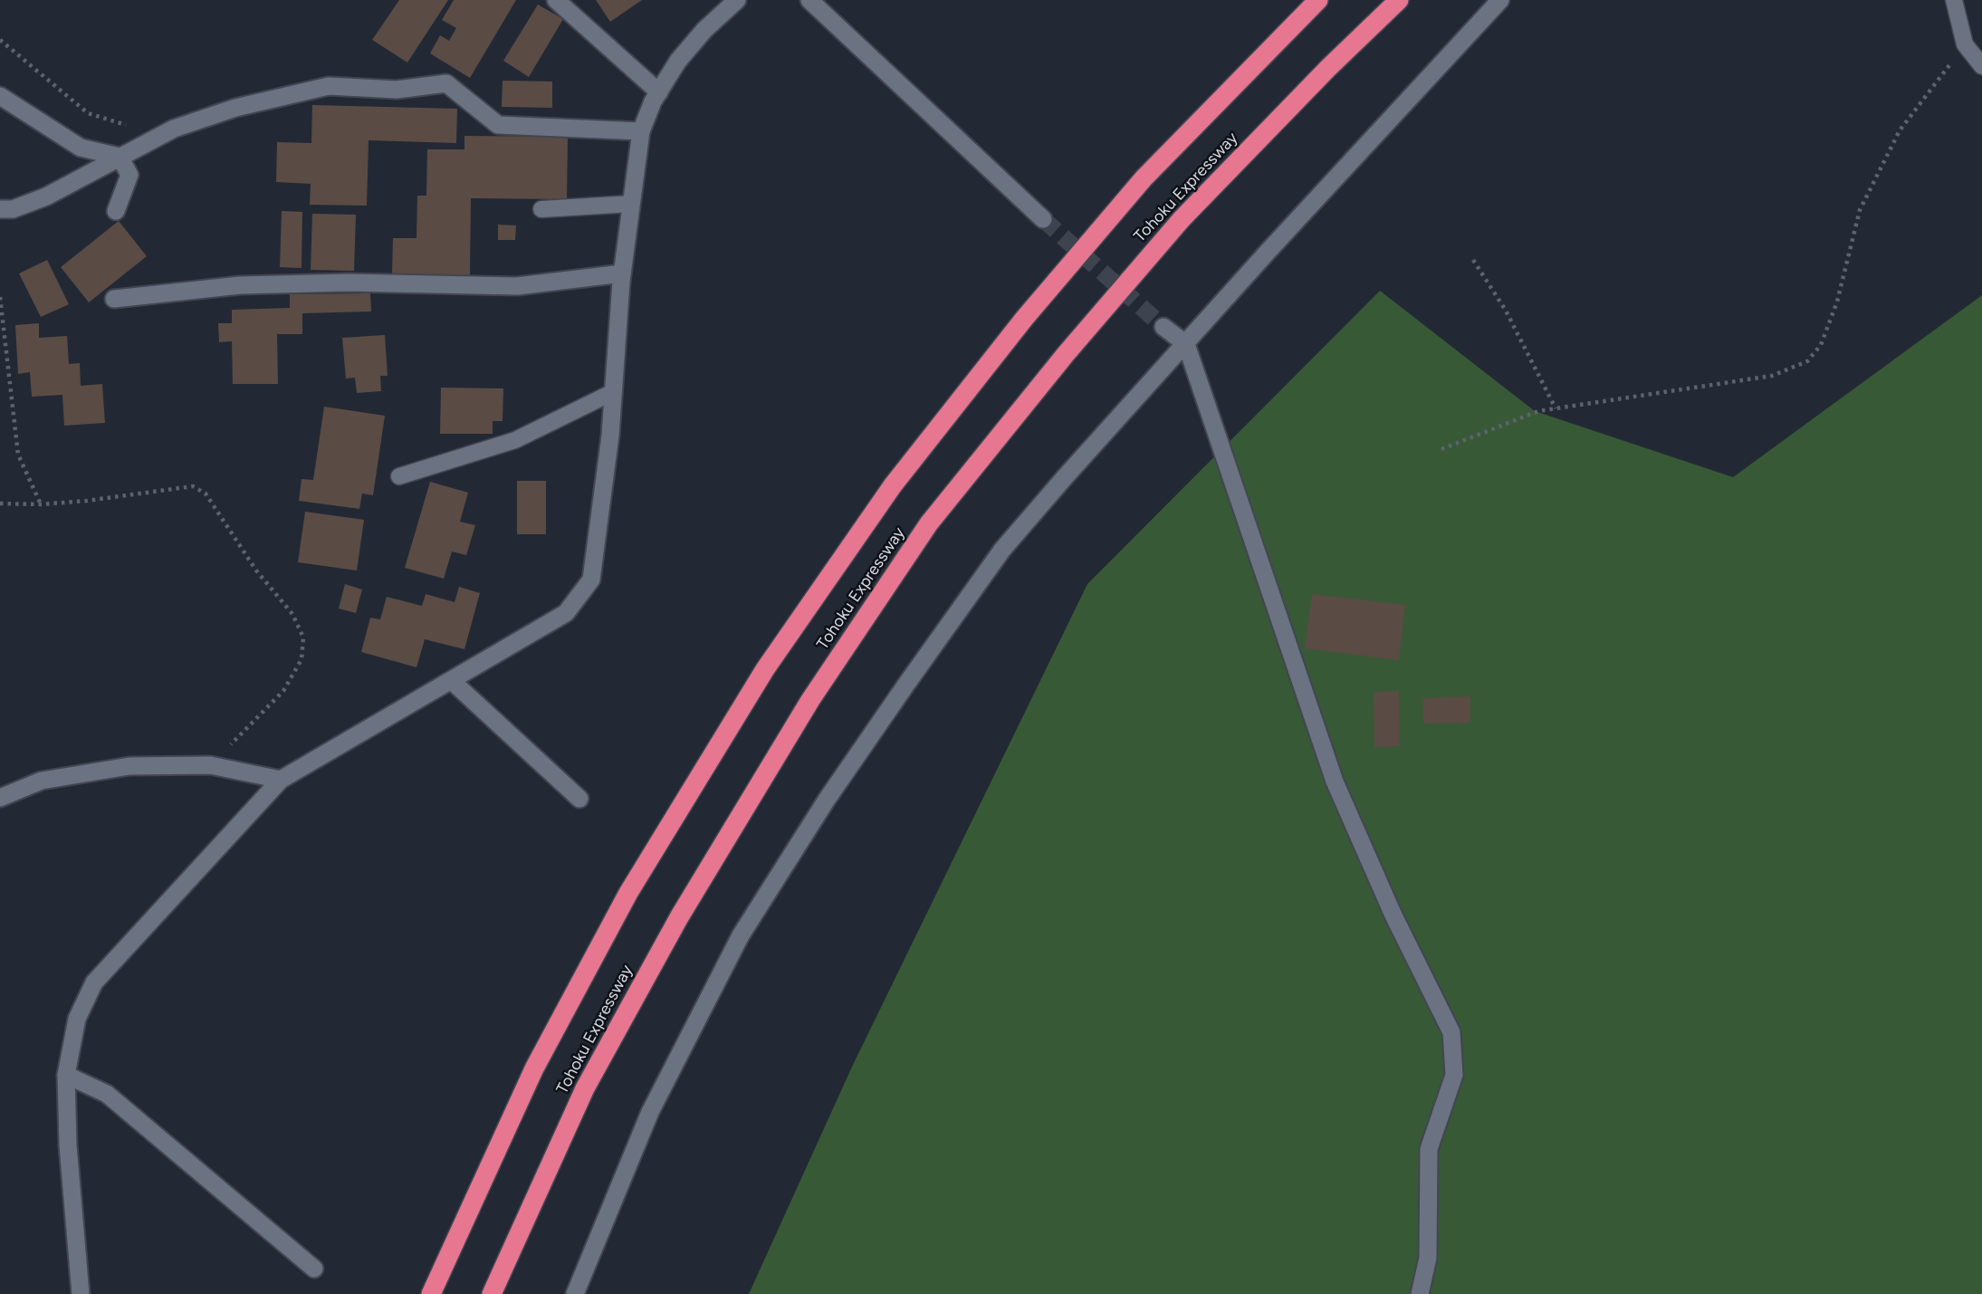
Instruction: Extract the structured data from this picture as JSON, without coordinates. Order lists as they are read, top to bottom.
{
  "streets": {
    "highway": ["Tohoku Expressway"]
  }
}
